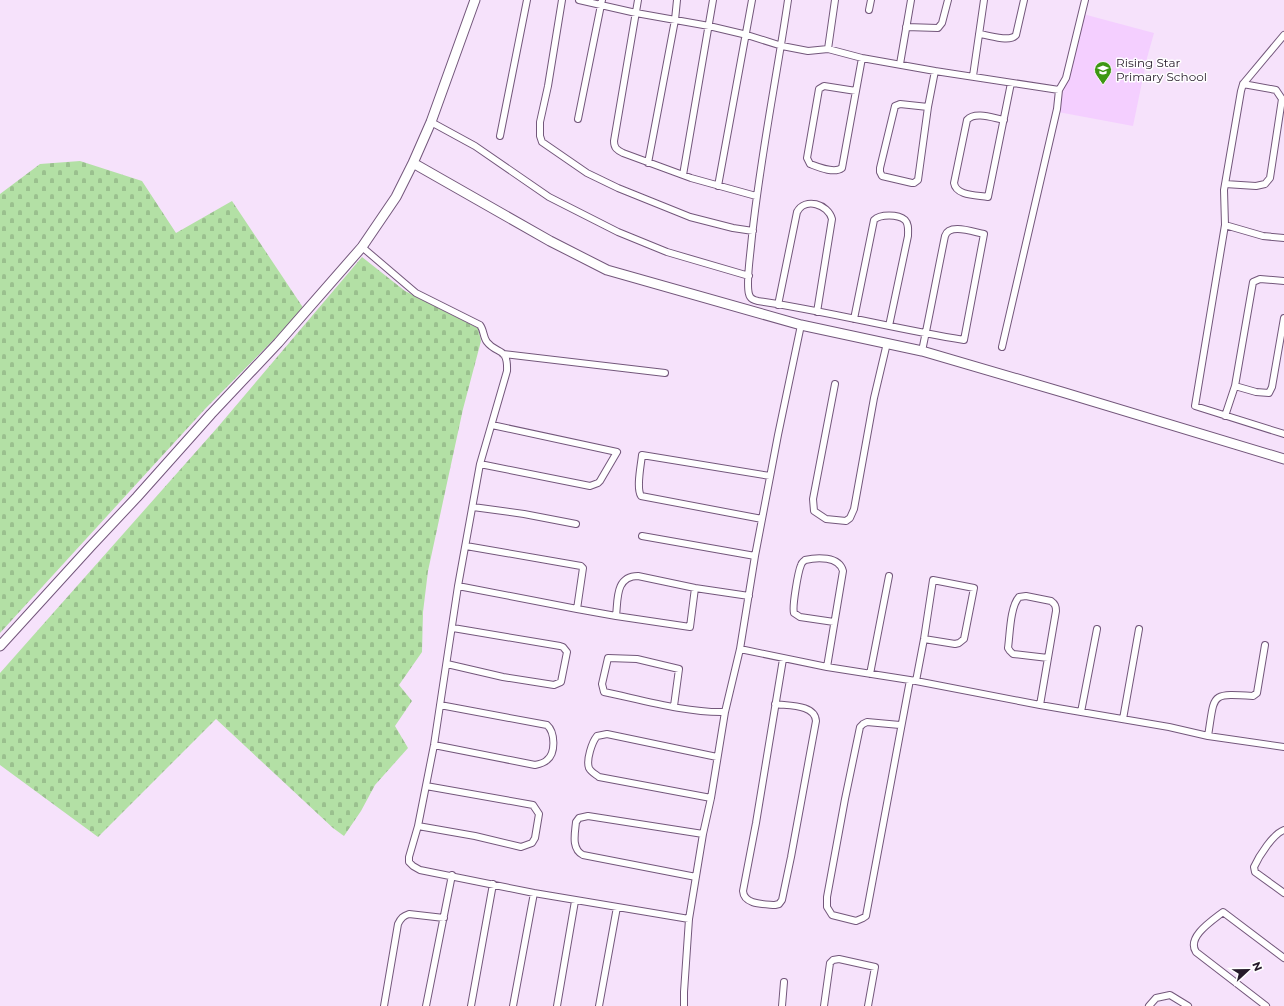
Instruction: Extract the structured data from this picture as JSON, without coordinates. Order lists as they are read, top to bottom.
{
  "places": {
    "school or university": ["Rising Star Primary School"]
  },
  "north": "right"
}
